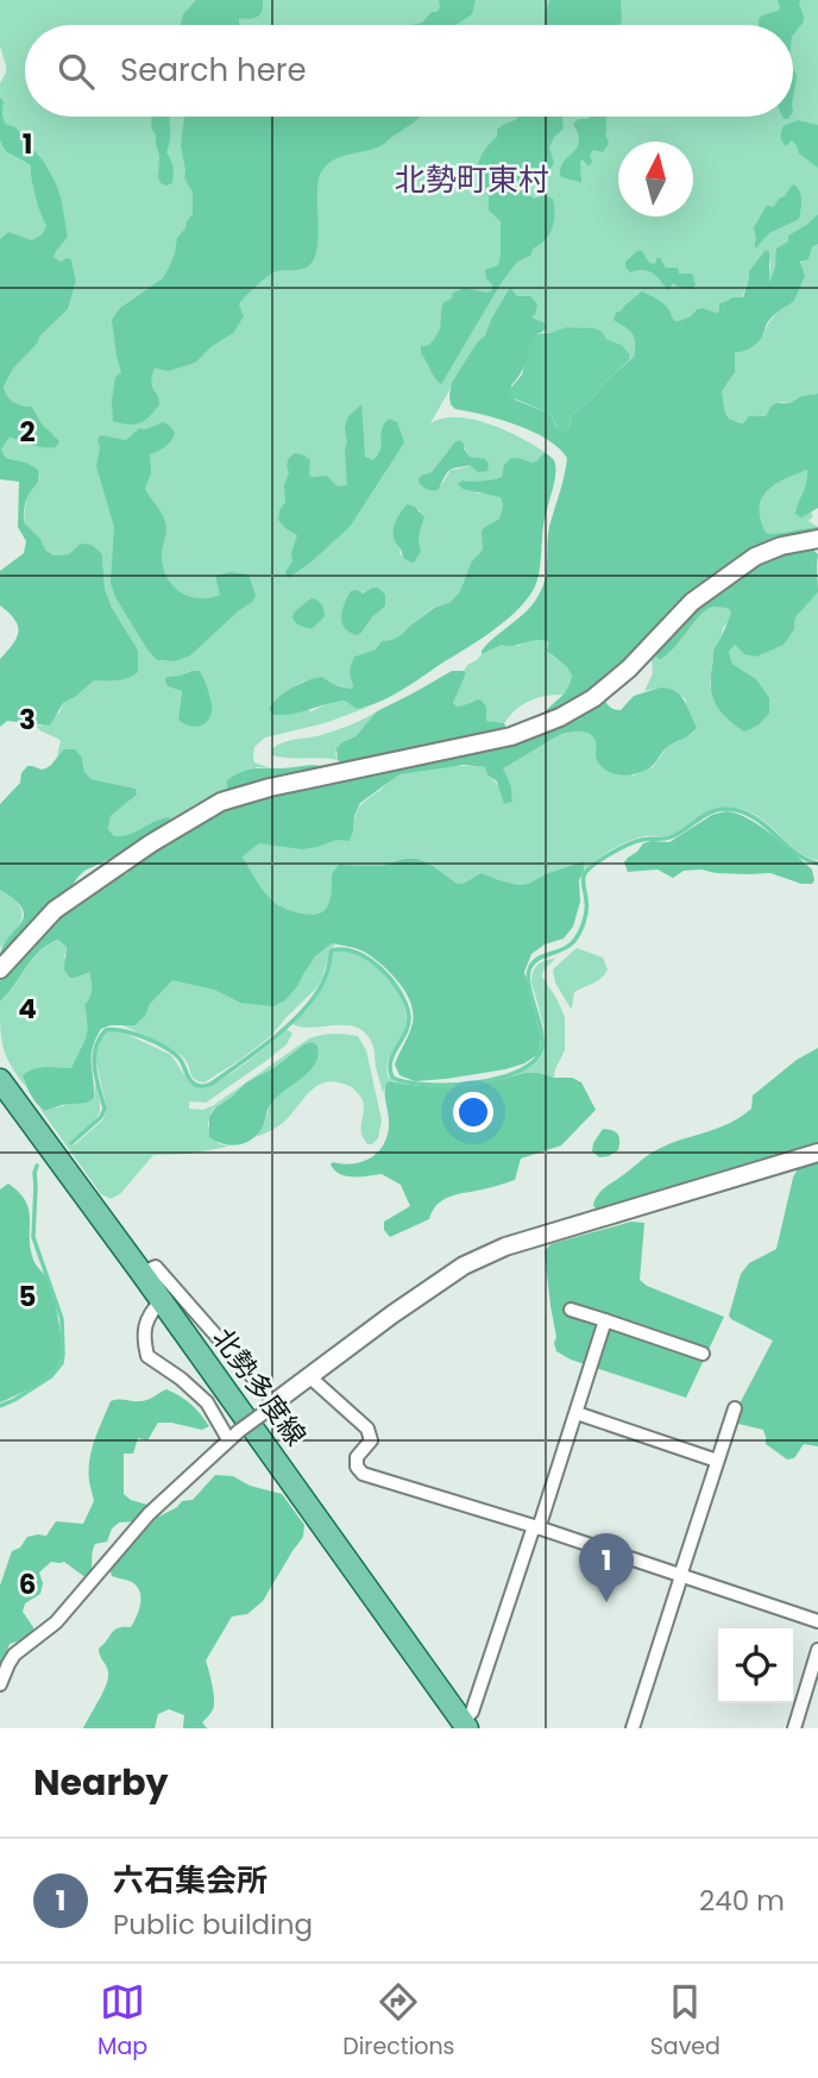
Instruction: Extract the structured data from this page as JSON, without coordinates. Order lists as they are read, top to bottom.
{
  "streets": {
    "main road": ["北勢多度線"]
  },
  "districts": ["北勢町東村"],
  "north": "top",
  "page": {
    "search": "Search here",
    "pins": "1",
    "heading": "Nearby",
    "list": [
      {
        "mark": "1",
        "name": "六石集会所",
        "note": "Public building",
        "value": "240 m"
      }
    ],
    "nav": ["Map", "Directions", "Saved"]
  },
  "grid": {
    "rows": [
      "1",
      "2",
      "3",
      "4",
      "5",
      "6"
    ]
  }
}
